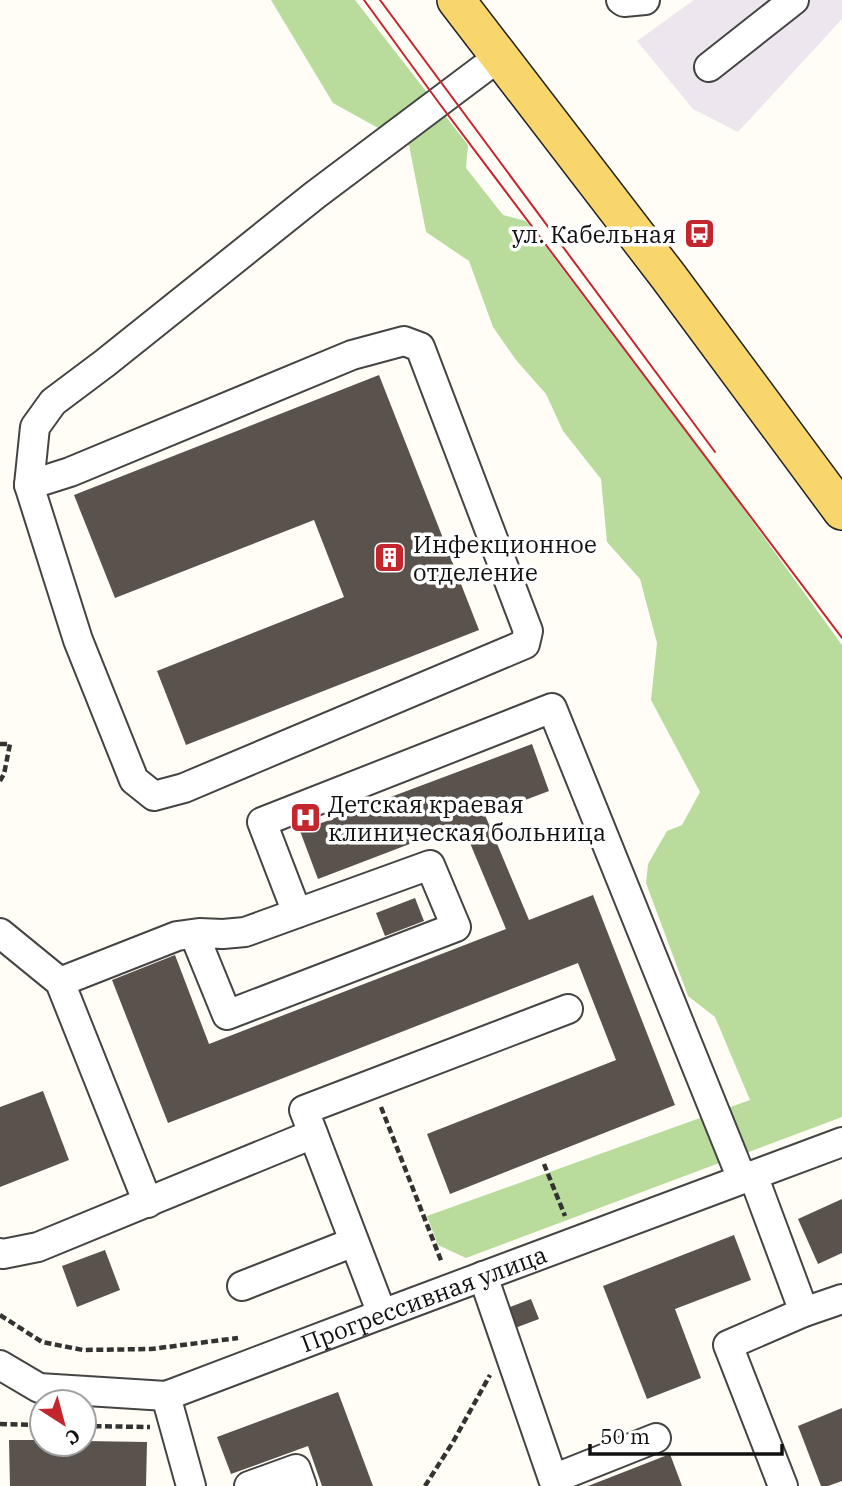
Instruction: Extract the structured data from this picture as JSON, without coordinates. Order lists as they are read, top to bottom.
{
  "streets": {
    "street": ["Прогрессивная улица"]
  },
  "places": {
    "bus stop": ["ул. Кабельная"],
    "building": ["Инфекционное отделение"],
    "hospital": ["Детская краевая клиническая больница"]
  },
  "scale_bar": "50 m",
  "north": "bottom right"
}
